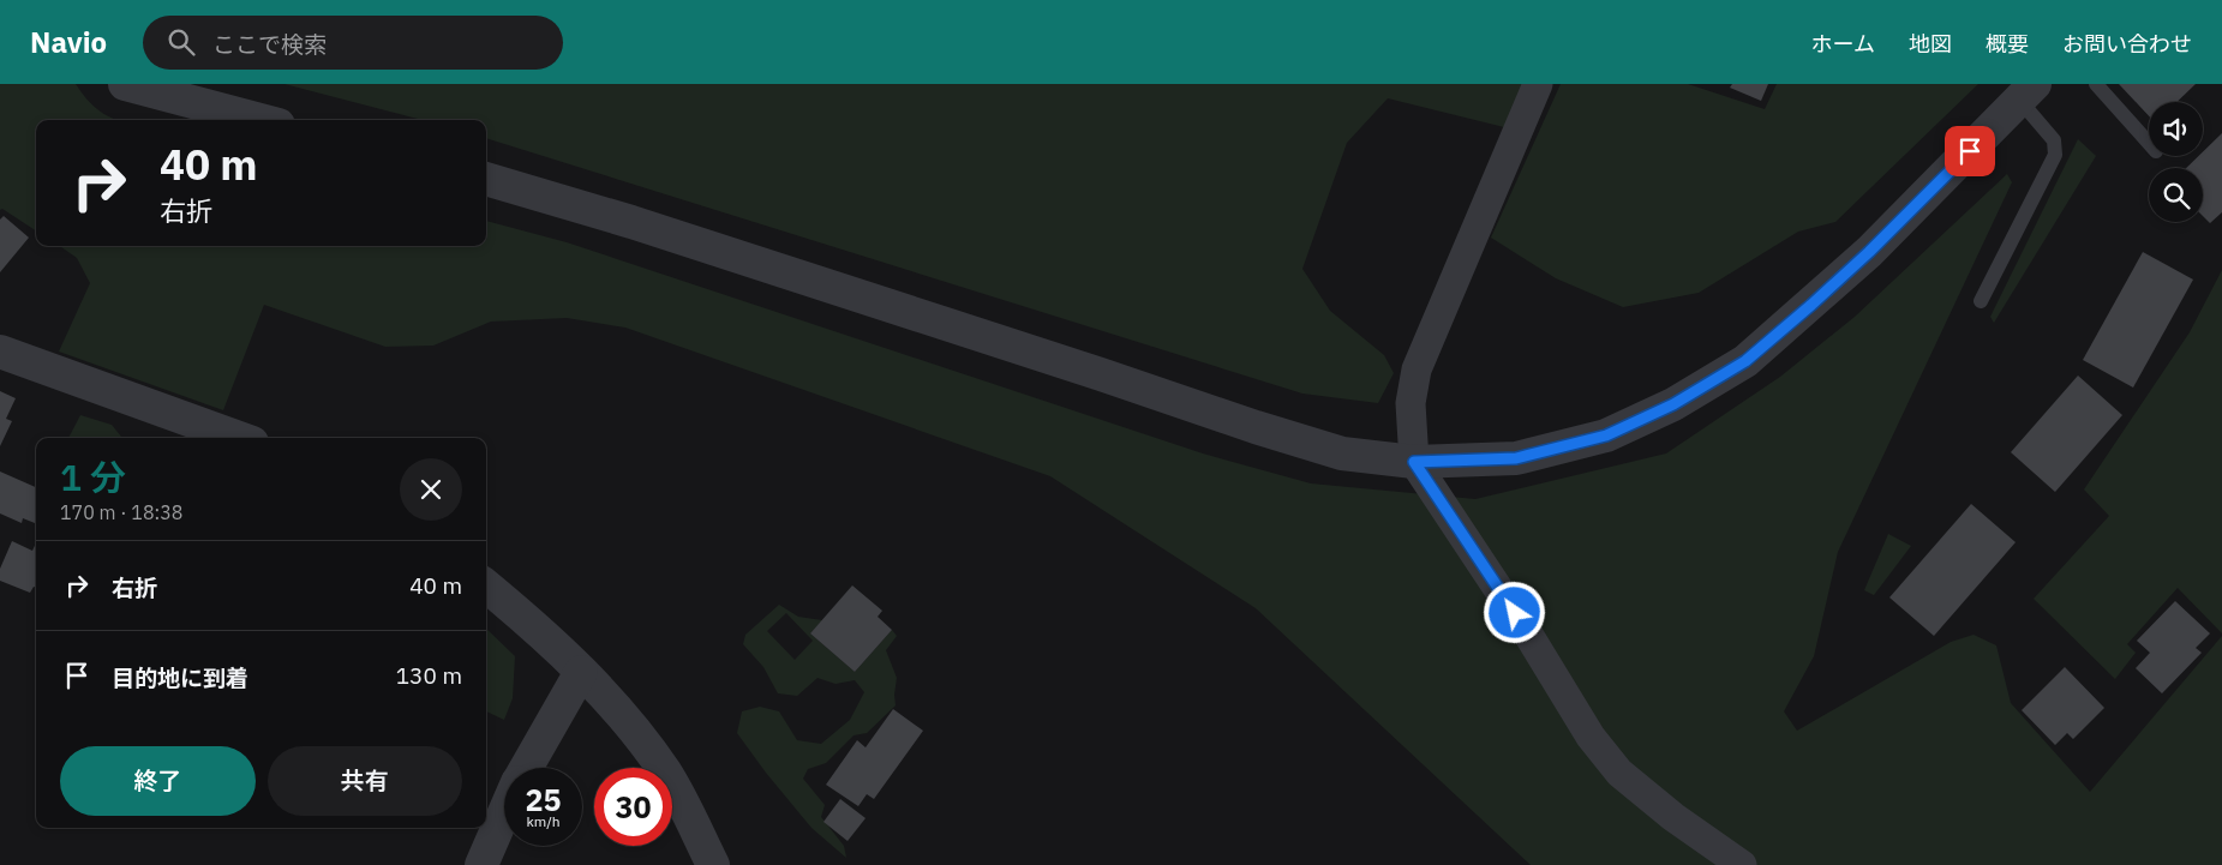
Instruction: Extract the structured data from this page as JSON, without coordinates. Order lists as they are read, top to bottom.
{
  "page": {
    "header": "Navio",
    "search": "ここで検索",
    "nav": [
      "ホーム",
      "地図",
      "概要",
      "お問い合わせ"
    ],
    "turn": ["40 m", "右折"],
    "heading": ["1 分", "170 m · 18:38"],
    "list": [
      {
        "name": "右折",
        "value": "40 m"
      },
      {
        "name": "目的地に到着",
        "value": "130 m"
      }
    ],
    "buttons": ["終了", "共有"],
    "speed": "25 km/h",
    "limit": "30"
  }
}
